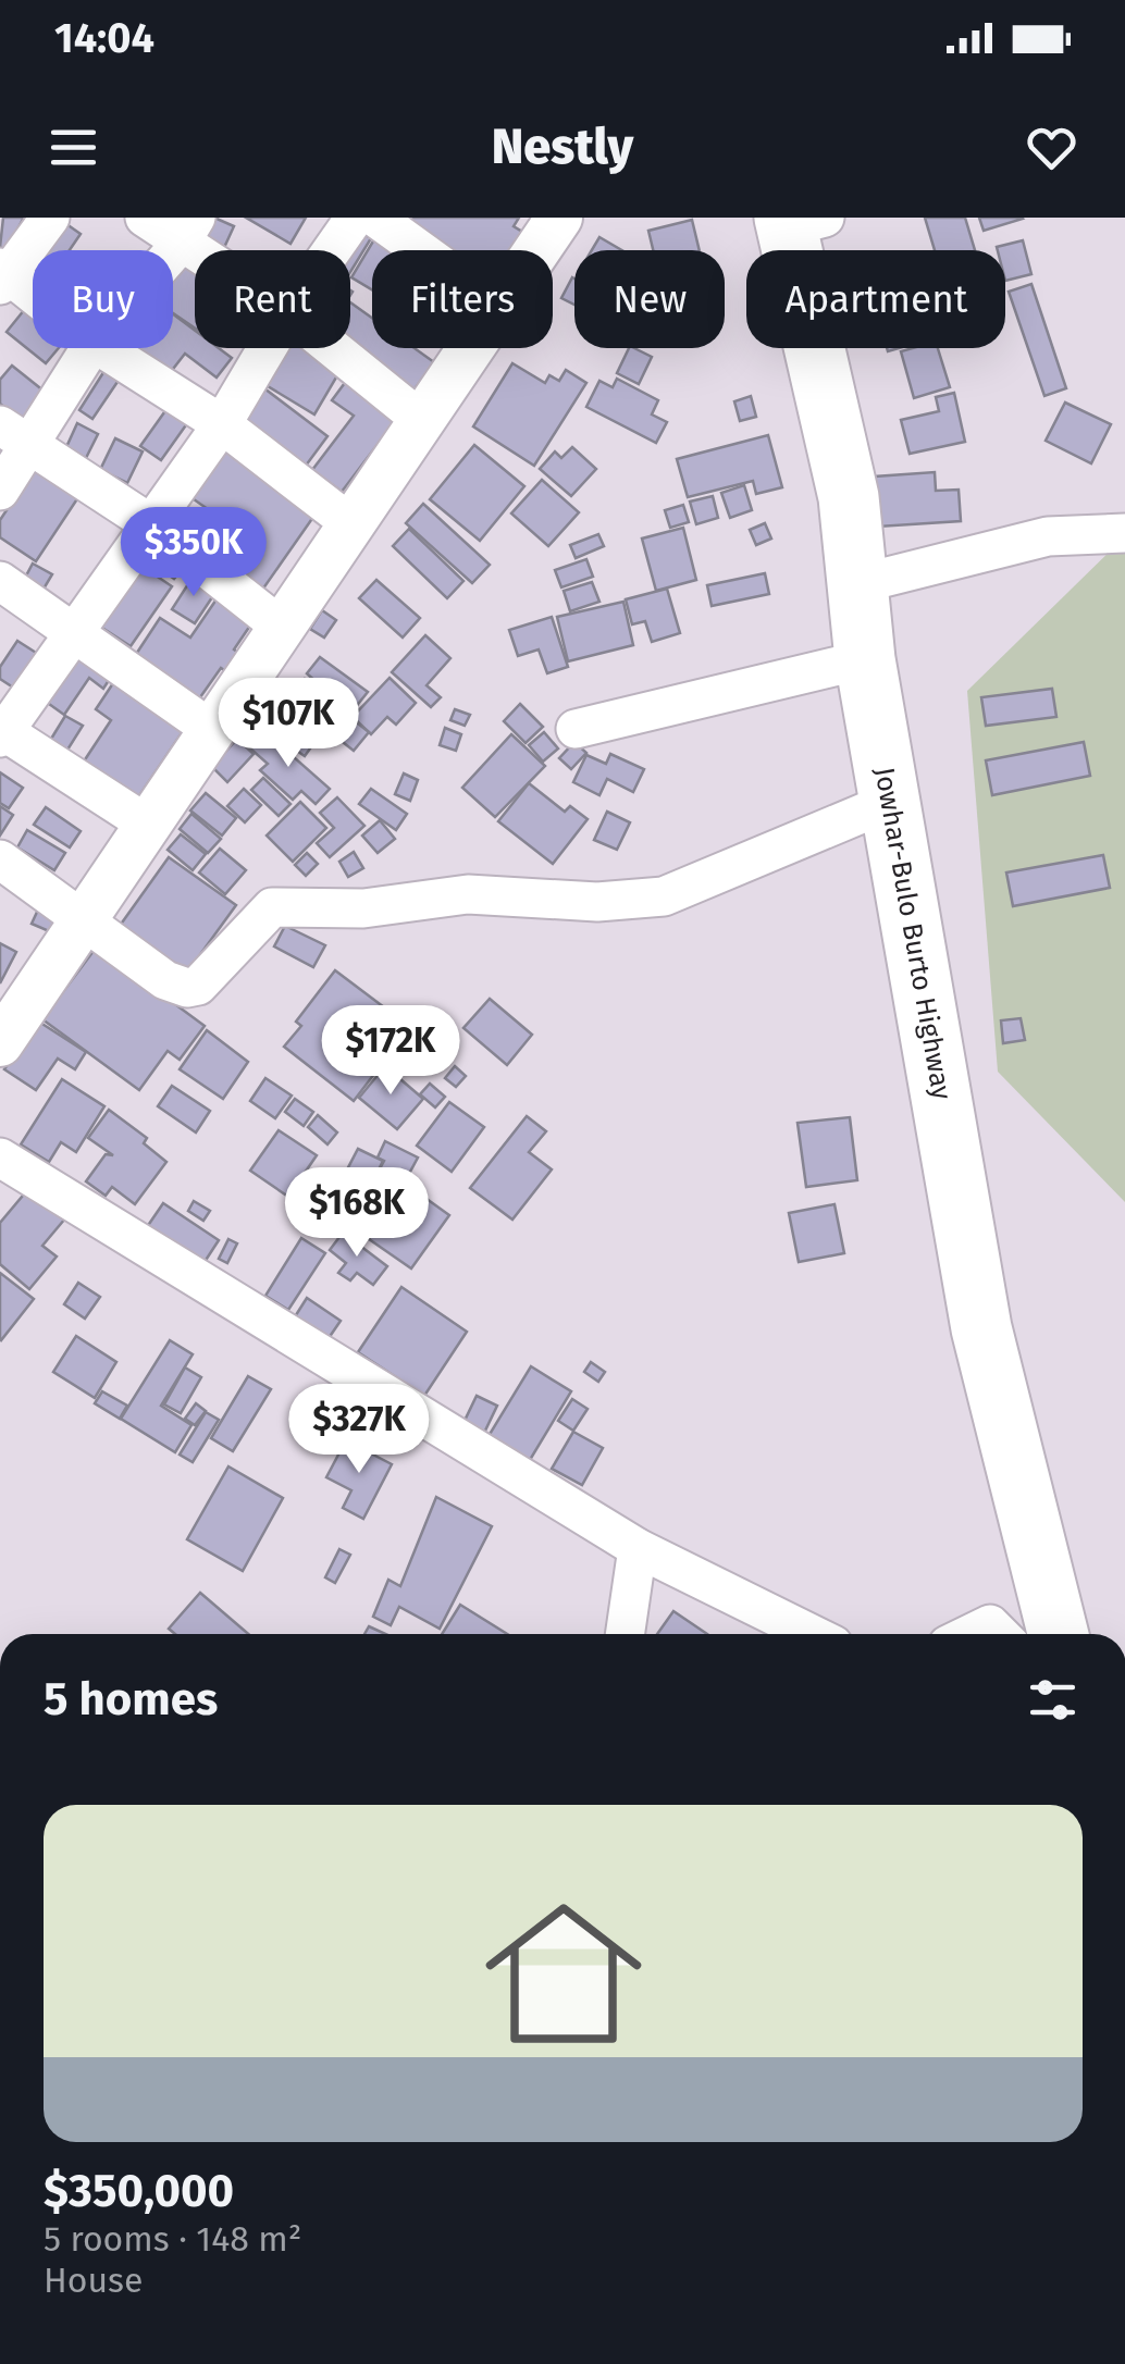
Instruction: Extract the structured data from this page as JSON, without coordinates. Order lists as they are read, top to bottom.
{
  "streets": {
    "main road": ["Jowhar-Bulo Burto Highway"]
  },
  "page": {
    "status": "14:04",
    "header": "Nestly",
    "chip": [
      "Buy",
      "Rent",
      "Filters",
      "New",
      "Apartment"
    ],
    "price": [
      "$350K",
      "$107K",
      "$172K",
      "$168K",
      "$327K"
    ],
    "heading": "5 homes",
    "list": [
      {
        "name": "$350,000",
        "note": "5 rooms · 148 m² · House"
      }
    ]
  }
}
